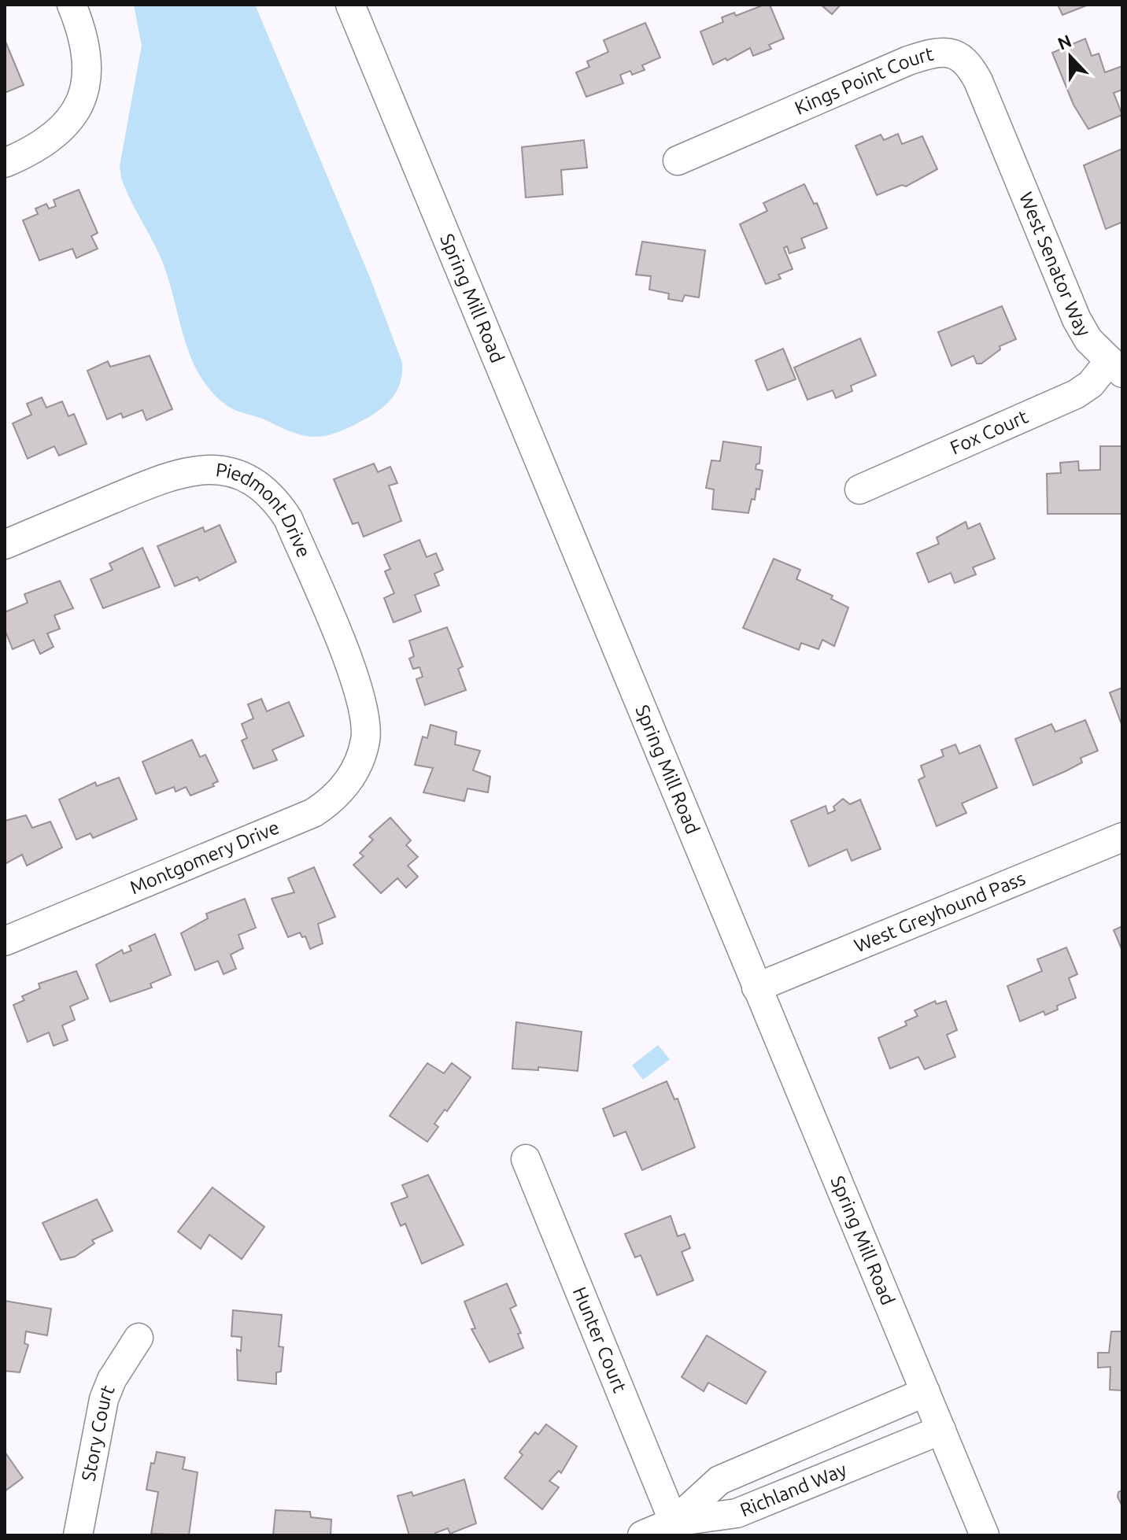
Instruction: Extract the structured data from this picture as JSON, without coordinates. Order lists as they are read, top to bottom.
{
  "streets": {
    "street": [
      "Kings Point Court",
      "West Senator Way",
      "Spring Mill Road",
      "Fox Court",
      "Piedmont Drive",
      "Montgomery Drive",
      "West Greyhound Pass",
      "Hunter Court",
      "Story Court",
      "Richland Way"
    ]
  },
  "crossings": [
    ["Kings Point Court", "West Senator Way"],
    ["West Senator Way", "Fox Court"],
    ["Spring Mill Road", "West Greyhound Pass"],
    ["Spring Mill Road", "Richland Way"],
    ["Piedmont Drive", "Montgomery Drive"],
    ["Hunter Court", "Richland Way"]
  ],
  "north": "top"
}
